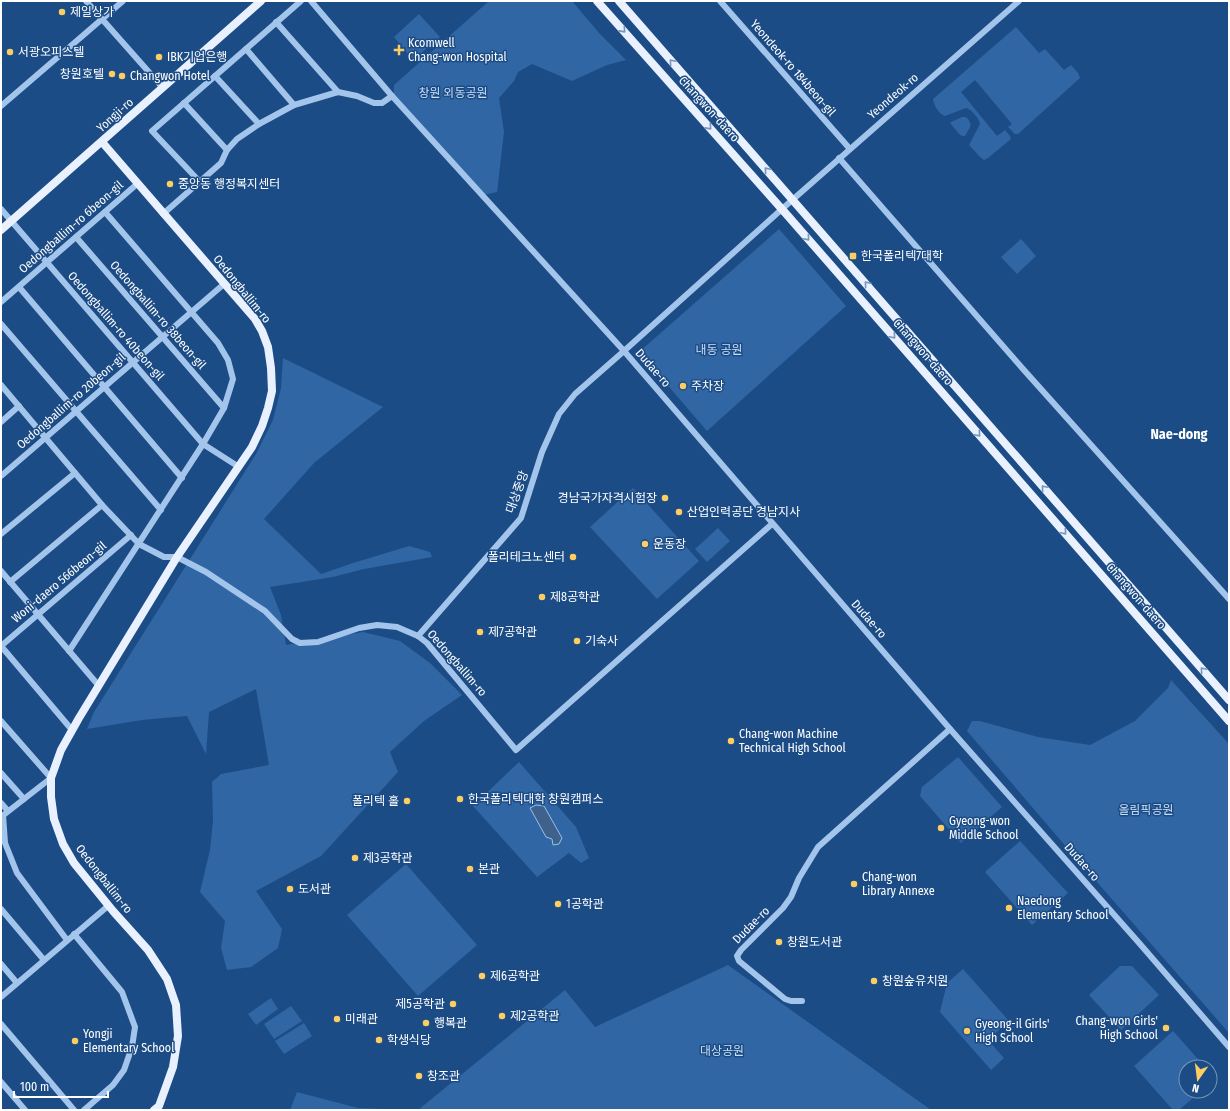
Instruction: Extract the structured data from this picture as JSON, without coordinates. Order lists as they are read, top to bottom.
{
  "streets": {
    "main road": ["Changwon-daero", "Yongji-ro", "Oedongballim-ro"],
    "street": [
      "Yeondeok-ro 184beon-gil",
      "Yeondeok-ro",
      "Oedongballim-ro 6beon-gil",
      "Oedongballim-ro 38beon-gil",
      "Oedongballim-ro 40beon-gil",
      "Dudae-ro",
      "Oedongballim-ro 20beon-gil",
      "대상중앙",
      "Woni-daero 566beon-gil"
    ]
  },
  "crossings": [
    ["Yeondeok-ro 184beon-gil", "Yeondeok-ro"],
    ["Yeondeok-ro", "Changwon-daero"],
    ["Yeondeok-ro", "Dudae-ro"],
    ["Changwon-daero", "Dudae-ro"],
    ["Yongji-ro", "Oedongballim-ro"],
    ["Yongji-ro", "Oedongballim-ro 40beon-gil"],
    ["Oedongballim-ro 6beon-gil", "Oedongballim-ro"],
    ["Oedongballim-ro 6beon-gil", "Oedongballim-ro 38beon-gil"],
    ["Oedongballim-ro 6beon-gil", "Oedongballim-ro 40beon-gil"],
    ["Oedongballim-ro", "Oedongballim-ro 40beon-gil"],
    ["Oedongballim-ro", "Dudae-ro"],
    ["Oedongballim-ro", "Oedongballim-ro 20beon-gil"],
    ["Oedongballim-ro", "대상중앙"],
    ["Oedongballim-ro 38beon-gil", "Oedongballim-ro 20beon-gil"],
    ["Oedongballim-ro 40beon-gil", "Oedongballim-ro 20beon-gil"],
    ["Dudae-ro", "대상중앙"]
  ],
  "districts": ["Nae-dong"],
  "parks": [
    "창원 외동공원",
    "내동 공원",
    "올림픽공원",
    "대상공원"
  ],
  "places": {
    "other": [
      "제일상가",
      "서광오피스텔",
      "IBK기업은행",
      "창원호텔",
      "Changwon Hotel",
      "중앙동 행정복지센터",
      "주차장",
      "경남국가자격시험장",
      "산업인력공단 경남지사",
      "운동장",
      "폴리테크노센터",
      "제8공학관",
      "제7공학관",
      "기숙사",
      "Chang-won Machine Technical High School",
      "한국폴리텍대학 창원캠퍼스",
      "폴리텍 홀",
      "Gyeong-won Middle School",
      "제3공학관",
      "본관",
      "Chang-won Library Annexe",
      "도서관",
      "1공학관",
      "Naedong Elementary School",
      "창원도서관",
      "제6공학관",
      "창원숲유치원",
      "제5공학관",
      "제2공학관",
      "미래관",
      "행복관",
      "Chang-won Girls' High School",
      "Gyeong-il Girls' High School",
      "학생식당",
      "Yongji Elementary School",
      "창조관"
    ],
    "health": ["Kcomwell Chang-won Hospital"],
    "transit": ["한국폴리텍7대학"]
  },
  "scale_bar": "100 m",
  "north": "bottom"
}
